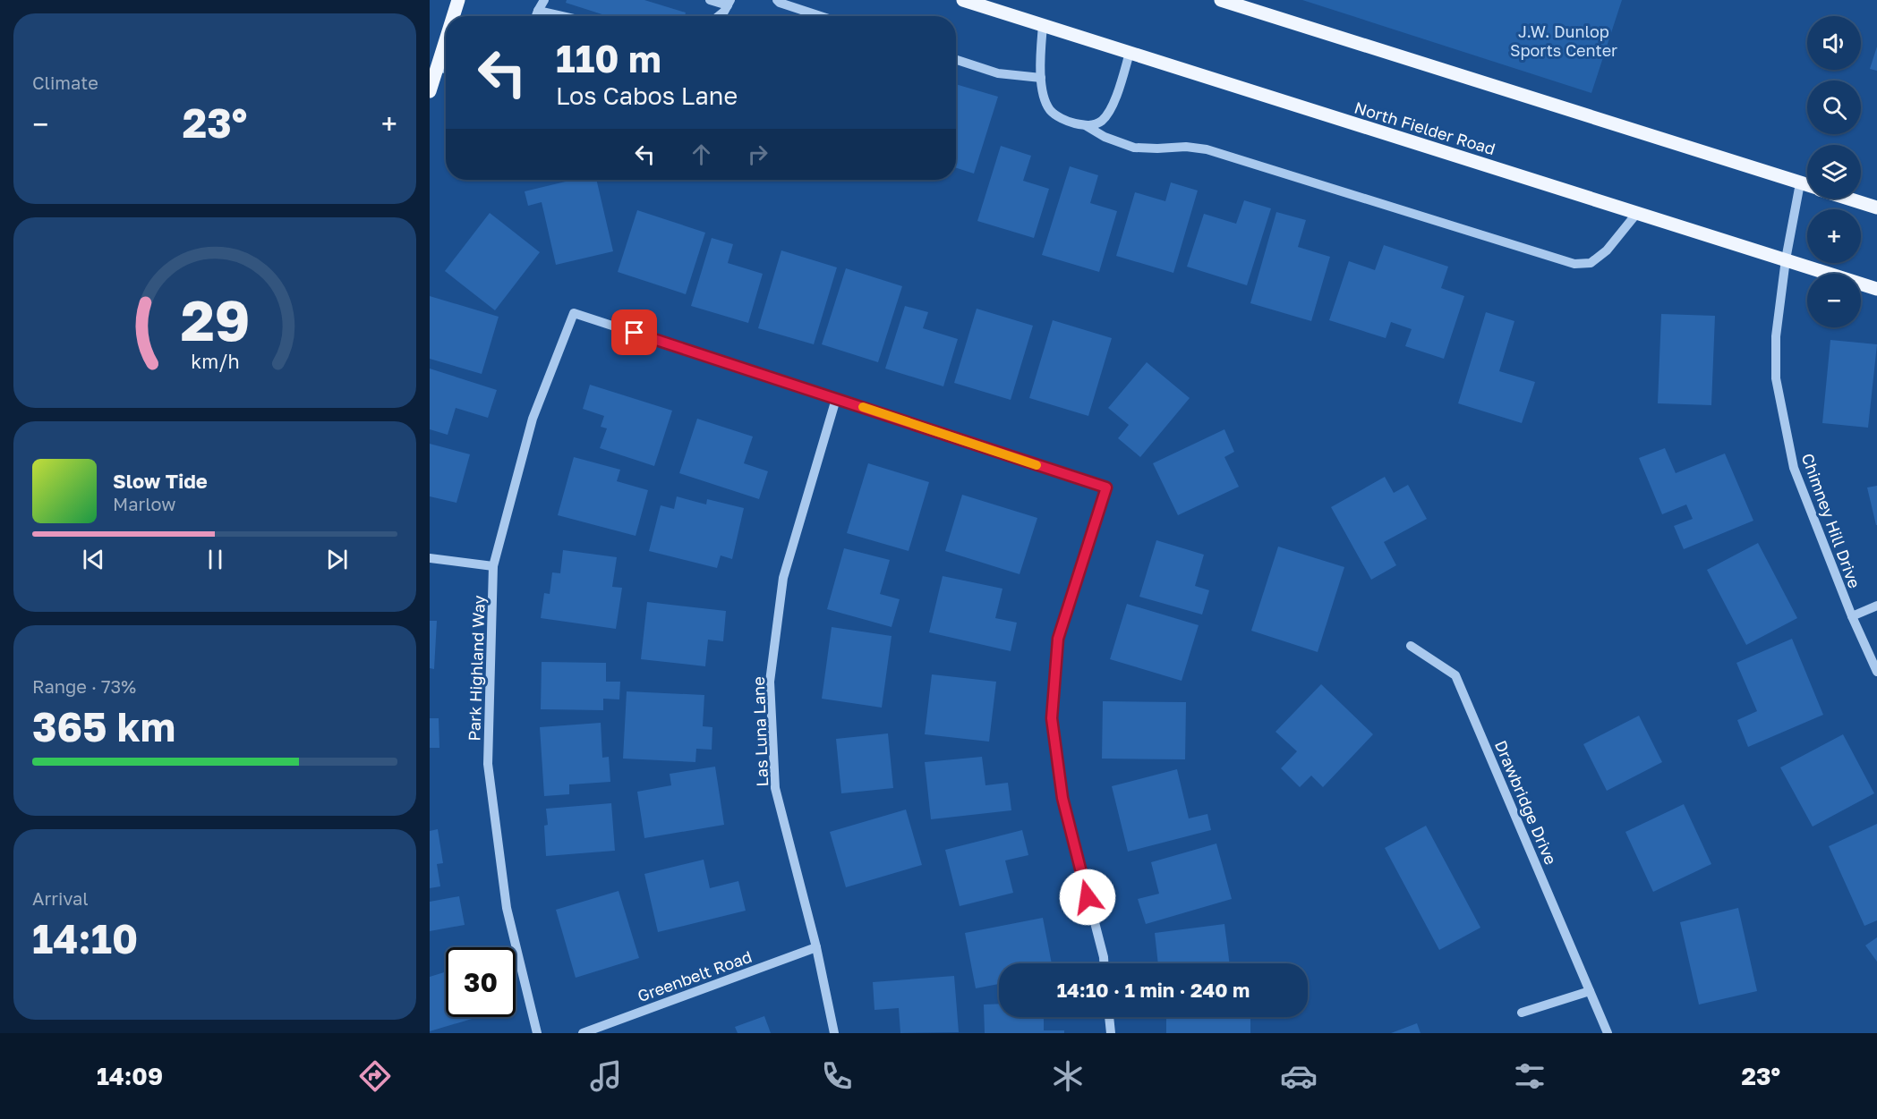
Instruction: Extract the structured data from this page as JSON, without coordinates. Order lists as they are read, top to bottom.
{
  "streets": {
    "main road": ["North Fielder Road"],
    "street": [
      "Chimney Hill Drive",
      "Park Highland Way",
      "Las Luna Lane",
      "Drawbridge Drive",
      "Greenbelt Road"
    ]
  },
  "crossings": [
    ["North Fielder Road", "Chimney Hill Drive"],
    ["Park Highland Way", "Las Luna Lane"],
    ["Las Luna Lane", "Greenbelt Road"]
  ],
  "parks": ["J.W. Dunlop Sports Center"],
  "page": {
    "tile": [
      "Climate",
      ["Range · 73%", "365 km"],
      ["Arrival", "14:10"]
    ],
    "map_buttons": ["+", "−"],
    "turn": ["110 m", "Los Cabos Lane"],
    "heat": ["−", "23°", "+"],
    "song": ["Slow Tide", "Marlow"],
    "limit": "30",
    "trip": "14:10 · 1 min · 240 m",
    "tabs": ["14:09", "23°"],
    "gauge": ["29", "km/h"]
  }
}
